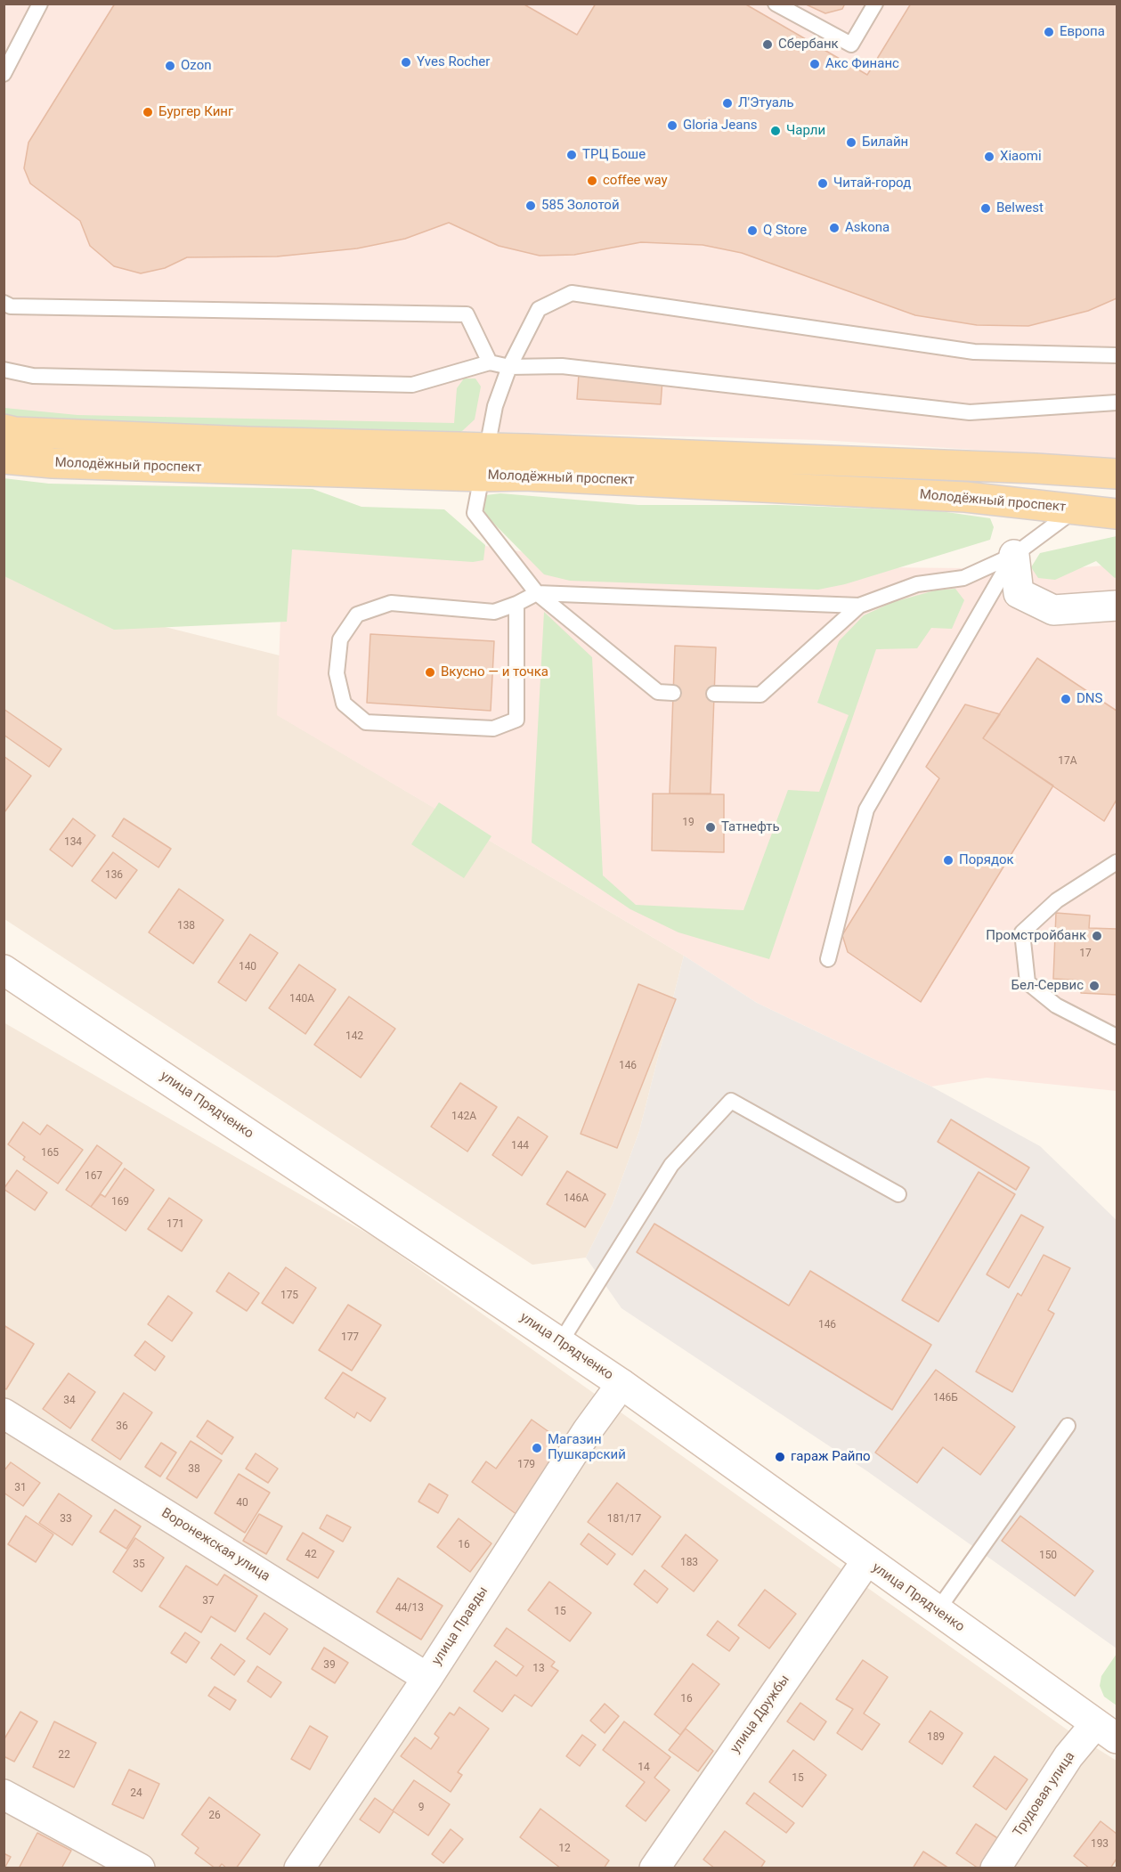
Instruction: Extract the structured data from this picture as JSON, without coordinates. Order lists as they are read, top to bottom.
{
  "streets": {
    "main road": ["Молодёжный проспект"],
    "street": [
      "улица Прядченко",
      "Воронежская улица",
      "улица Правды",
      "улица Дружбы",
      "Трудовая улица"
    ]
  },
  "crossings": [
    ["улица Прядченко", "улица Правды"],
    ["улица Прядченко", "улица Дружбы"],
    ["улица Прядченко", "Трудовая улица"],
    ["Воронежская улица", "улица Правды"]
  ],
  "places": [
    "Европа",
    "Сбербанк",
    "Yves Rocher",
    "Акс Финанс",
    "Ozon",
    "Л'Этуаль",
    "Бургер Кинг",
    "Gloria Jeans",
    "Чарли",
    "Билайн",
    "ТРЦ Боше",
    "Xiaomi",
    "coffee way",
    "Читай-город",
    "585 Золотой",
    "Belwest",
    "Askona",
    "Q Store",
    "Вкусно — и точка",
    "DNS",
    "Татнефть",
    "Порядок",
    "Промстройбанк",
    "Бел-Сервис",
    "Магазин Пушкарский",
    "гараж Райпо"
  ],
  "house_numbers": [
    "17А",
    "19",
    "134",
    "136",
    "138",
    "17",
    "140",
    "140А",
    "142",
    "146",
    "142А",
    "144",
    "165",
    "167",
    "146А",
    "169",
    "171",
    "175",
    "146",
    "177",
    "146Б",
    "34",
    "36",
    "179",
    "38",
    "31",
    "40",
    "33",
    "181/17",
    "16",
    "42",
    "150",
    "183",
    "35",
    "37",
    "44/13",
    "15",
    "39",
    "13",
    "16",
    "189",
    "22",
    "14",
    "15",
    "24",
    "9",
    "26",
    "193",
    "12"
  ]
}
